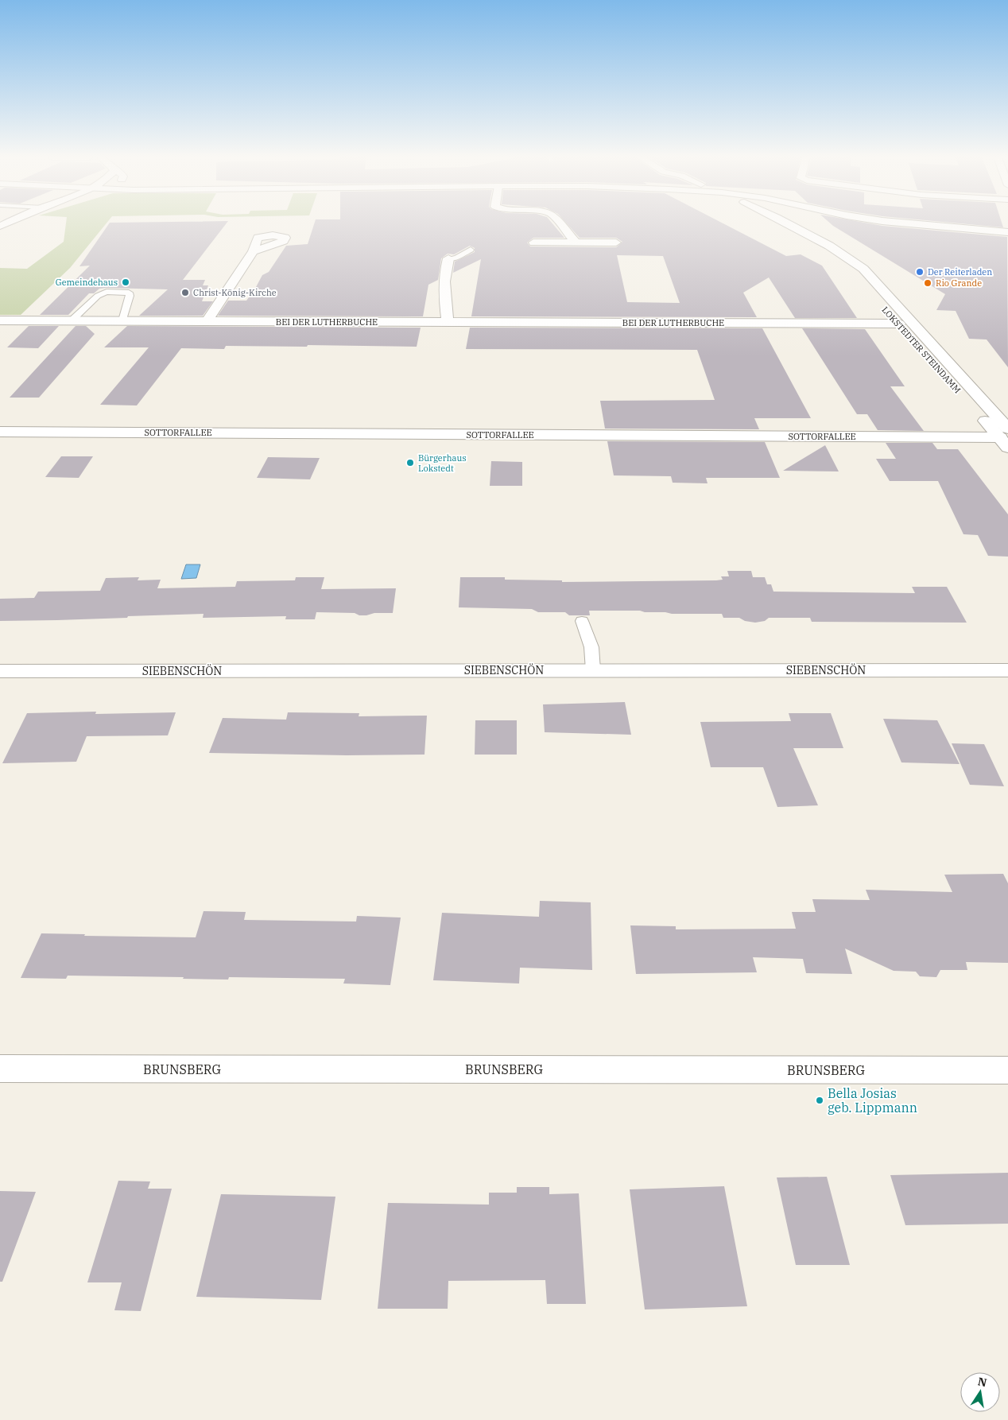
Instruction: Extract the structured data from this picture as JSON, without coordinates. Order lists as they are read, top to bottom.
{
  "streets": {
    "street": [
      "BEI DER LUTHERBUCHE",
      "LOKSTEDTER STEINDAMM",
      "SOTTORFALLEE",
      "SIEBENSCHÖN",
      "BRUNSBERG"
    ]
  },
  "crossings": [
    ["BEI DER LUTHERBUCHE", "LOKSTEDTER STEINDAMM"],
    ["LOKSTEDTER STEINDAMM", "SOTTORFALLEE"]
  ],
  "places": [
    "Der Reiterladen",
    "Gemeindehaus",
    "Rio Grande",
    "Christ-König-Kirche",
    "Bürgerhaus Lokstedt",
    "Bella Josias geb. Lippmann"
  ],
  "north": "top"
}
